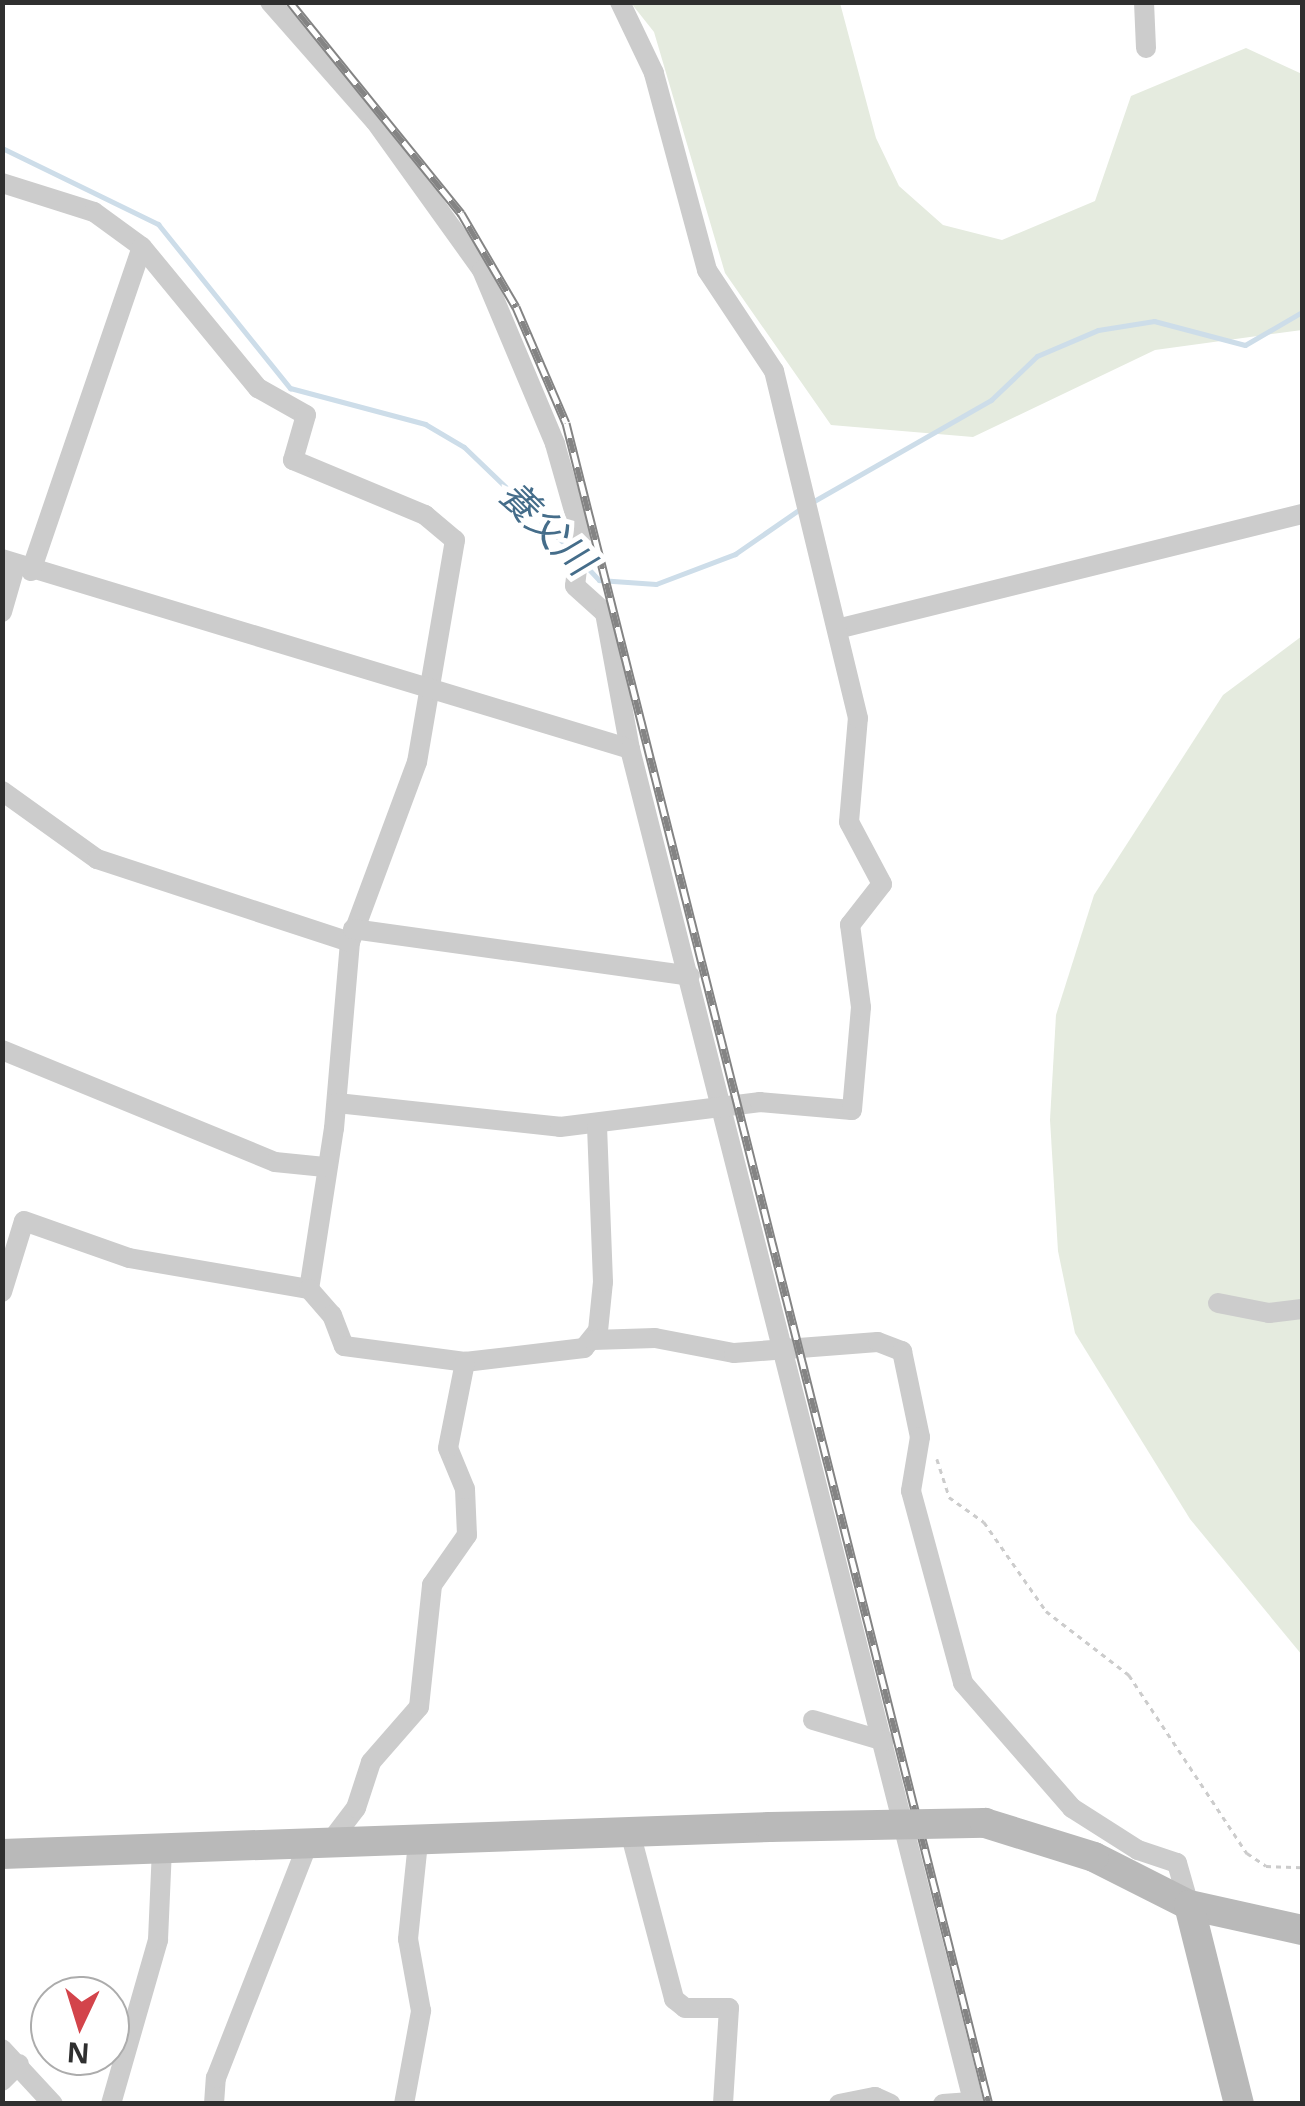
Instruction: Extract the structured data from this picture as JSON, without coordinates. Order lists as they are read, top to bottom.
{
  "water": ["養父川"],
  "north": "bottom"
}
